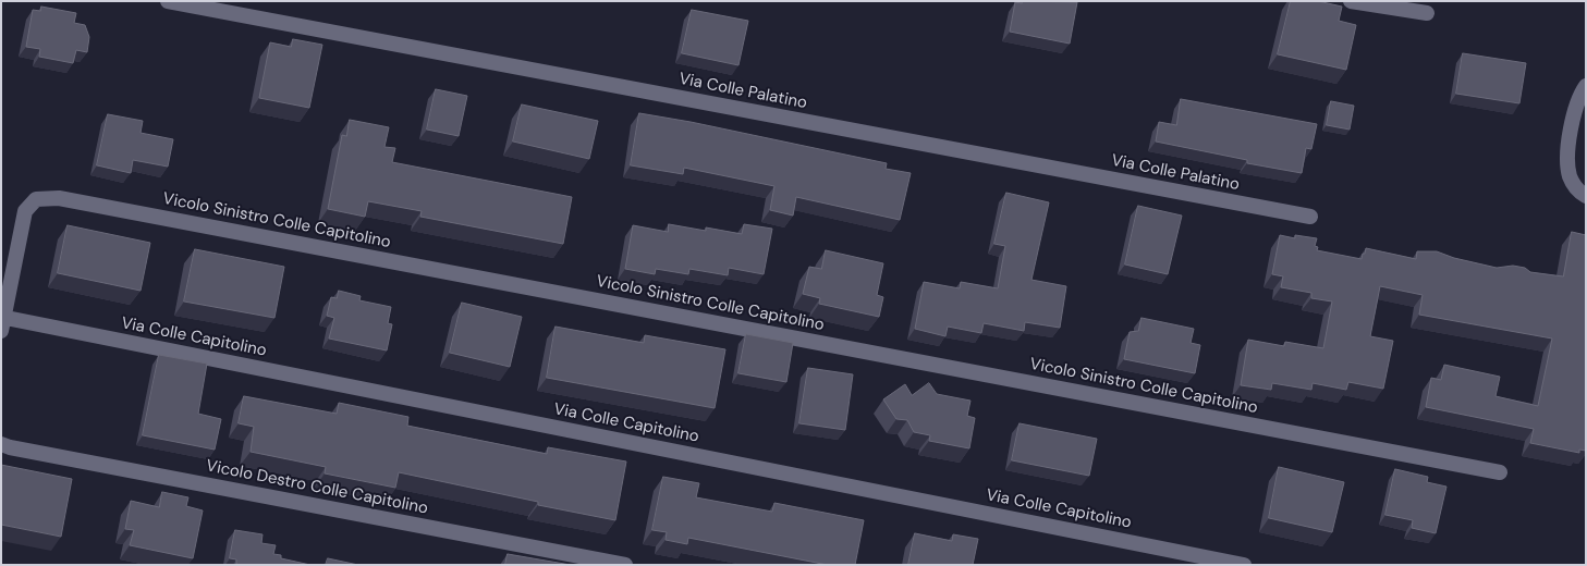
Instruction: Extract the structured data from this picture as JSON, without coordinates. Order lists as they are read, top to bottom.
{
  "streets": {
    "street": [
      "Via Colle Palatino",
      "Vicolo Sinistro Colle Capitolino",
      "Via Colle Capitolino",
      "Vicolo Destro Colle Capitolino"
    ]
  },
  "crossings": [
    ["Vicolo Sinistro Colle Capitolino", "Via Colle Capitolino"]
  ]
}
